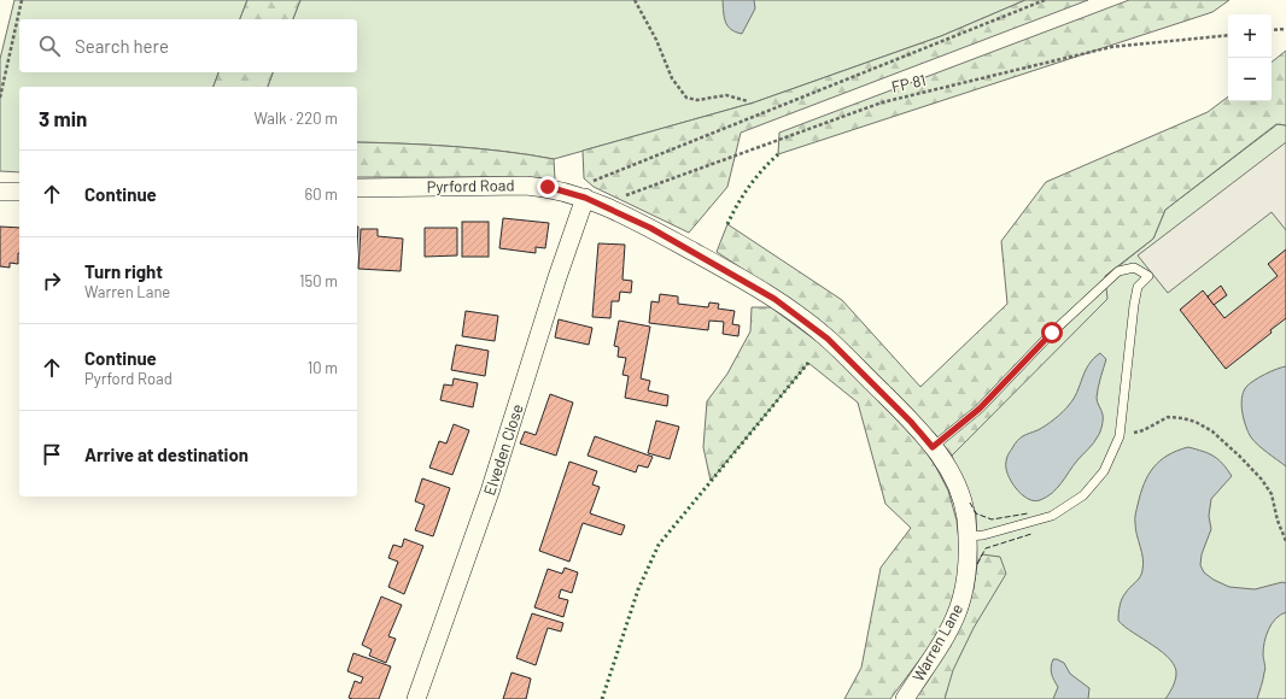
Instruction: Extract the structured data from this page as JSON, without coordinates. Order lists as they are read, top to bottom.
{
  "streets": {
    "street": ["Pyrford Road", "Elveden Close", "Warren Lane"],
    "path": ["FP 81"]
  },
  "crossings": [
    ["FP 81", "Warren Lane"],
    ["Pyrford Road", "Elveden Close"],
    ["Pyrford Road", "Warren Lane"],
    ["Elveden Close", "Warren Lane"]
  ],
  "page": {
    "map_buttons": ["+", "−"],
    "search": "Search here",
    "heading": ["3 min", "Walk · 220 m"],
    "list": [
      ["Continue", "60 m"],
      ["Turn right", "Warren Lane", "150 m"],
      ["Continue", "Pyrford Road", "10 m"],
      "Arrive at destination"
    ]
  }
}
